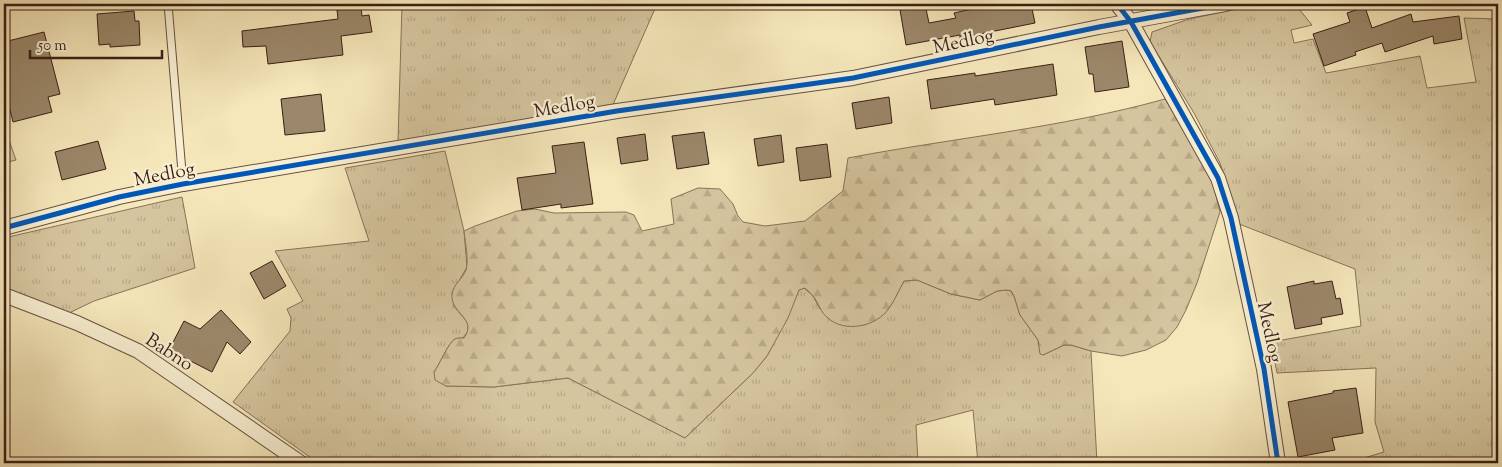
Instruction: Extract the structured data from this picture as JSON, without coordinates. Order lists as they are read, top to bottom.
{
  "streets": {
    "street": ["Medlog", "Babno"]
  },
  "scale_bar": "50 m"
}
